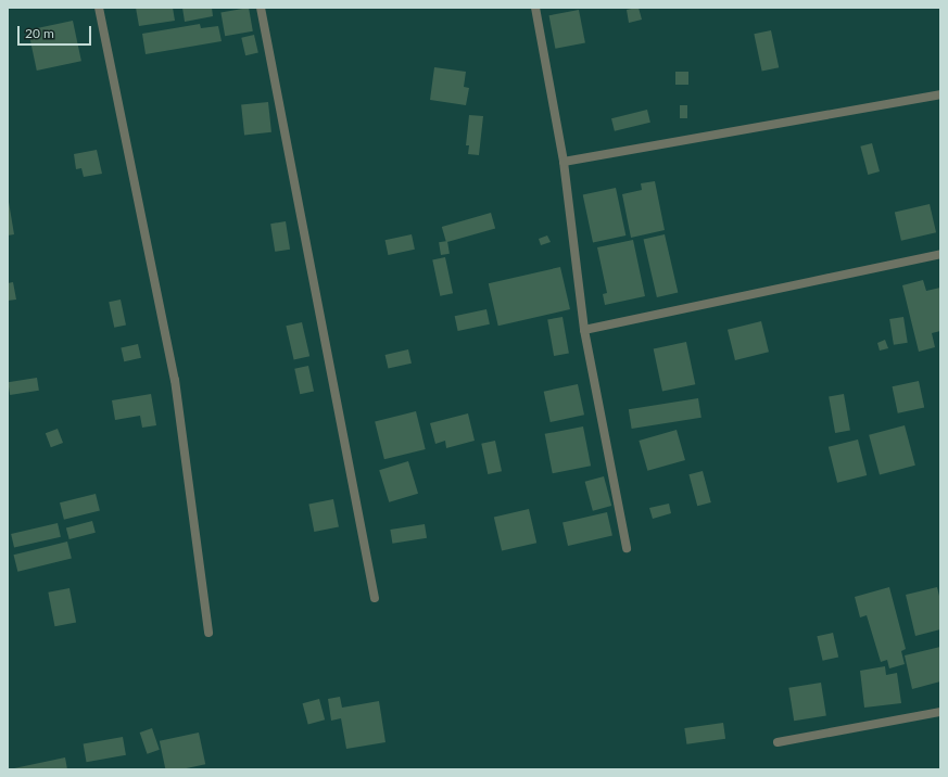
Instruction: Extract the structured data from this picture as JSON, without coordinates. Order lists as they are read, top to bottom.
{
  "scale_bar": "20 m"
}
